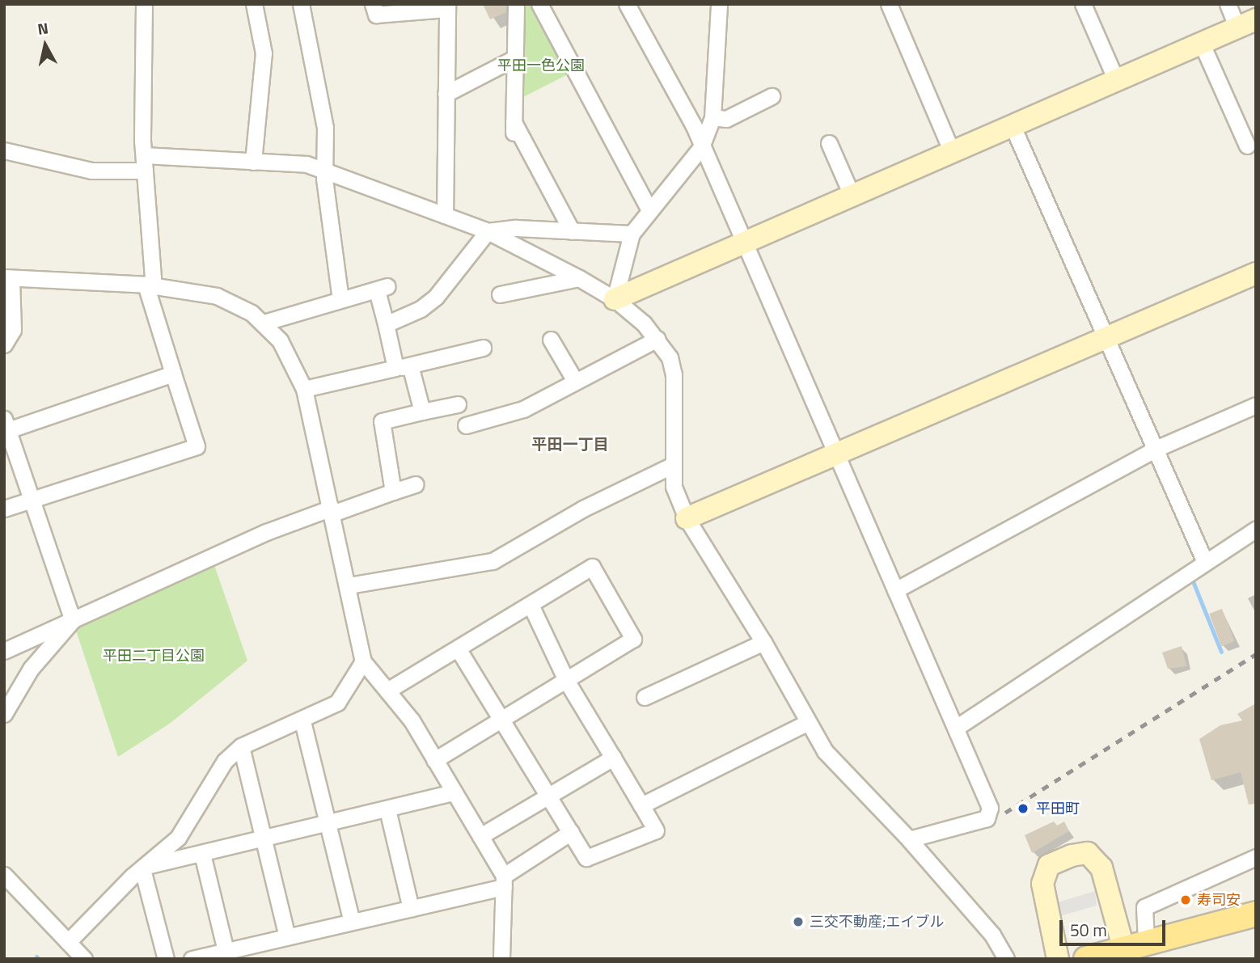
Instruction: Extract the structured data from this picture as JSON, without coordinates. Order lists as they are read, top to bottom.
{
  "districts": ["平田一丁目"],
  "parks": ["平田一色公園", "平田二丁目公園"],
  "places": ["平田町", "寿司安", "三交不動産;エイブル"],
  "scale_bar": "50 m",
  "north": "top"
}
